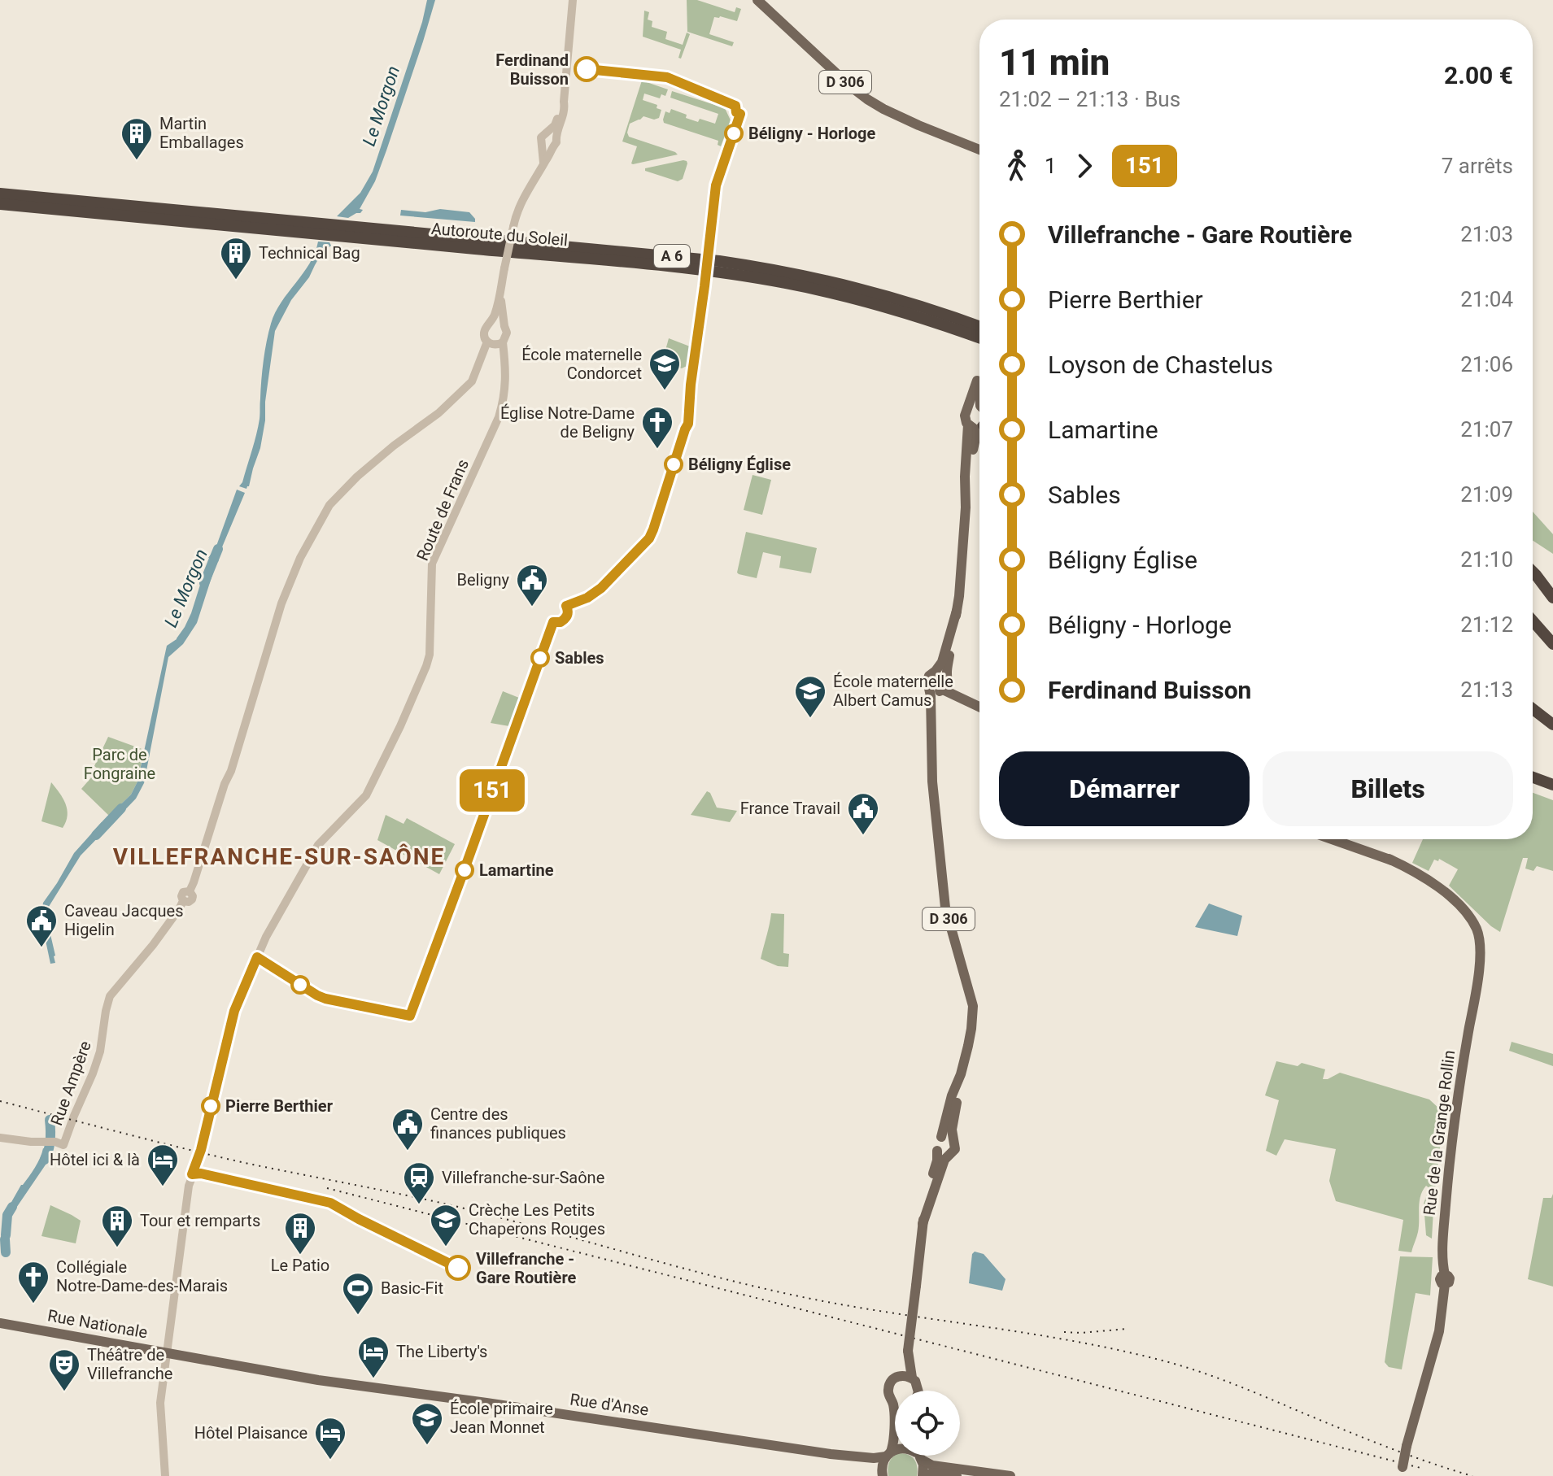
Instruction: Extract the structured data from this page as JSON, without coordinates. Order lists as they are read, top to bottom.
{
  "streets": {
    "highway": ["Autoroute du Soleil", "A 6"],
    "main road": [
      "D 306",
      "Rue de la Grange Rollin",
      "Rue Nationale",
      "Rue d'Anse"
    ],
    "street": ["Route de Frans", "Rue Ampère"]
  },
  "crossings": [
    ["Route de Frans", "Rue Ampère"],
    ["Route de Frans", "Rue Nationale"],
    ["Rue Nationale", "Rue d'Anse"]
  ],
  "districts": ["VILLEFRANCHE-SUR-SAÔNE"],
  "water": ["Le Morgon"],
  "parks": ["Parc de Fongraine"],
  "places": {
    "other": [
      "Ferdinand Buisson",
      "Béligny - Horloge",
      "Béligny Église",
      "Sables",
      "Lamartine",
      "Pierre Berthier",
      "Villefranche - Gare Routière"
    ],
    "building": [
      "Martin Emballages",
      "Technical Bag",
      "Tour et remparts",
      "Le Patio"
    ],
    "school or university": [
      "École maternelle Condorcet",
      "École maternelle Albert Camus",
      "Crèche Les Petits Chaperons Rouges",
      "École primaire Jean Monnet"
    ],
    "church": ["Église Notre-Dame de Beligny", "Collégiale Notre-Dame-des-Marais"],
    "public building": [
      "Beligny",
      "France Travail",
      "Caveau Jacques Higelin",
      "Centre des finances publiques"
    ],
    "hotel": ["Hôtel ici & là", "The Liberty's", "Hôtel Plaisance"],
    "station": ["Villefranche-sur-Saône"],
    "sports": ["Basic-Fit"],
    "theatre": ["Théâtre de Villefranche"]
  },
  "lines": ["bus line 151"],
  "page": {
    "on_map": "151",
    "heading": ["11 min", "21:02 – 21:13 · Bus", "2.00 €"],
    "legs": ["1", "151", "7 arrêts"],
    "list": [
      {
        "name": "Villefranche - Gare Routière",
        "value": "21:03"
      },
      {
        "name": "Pierre Berthier",
        "value": "21:04"
      },
      {
        "name": "Loyson de Chastelus",
        "value": "21:06"
      },
      {
        "name": "Lamartine",
        "value": "21:07"
      },
      {
        "name": "Sables",
        "value": "21:09"
      },
      {
        "name": "Béligny Église",
        "value": "21:10"
      },
      {
        "name": "Béligny - Horloge",
        "value": "21:12"
      },
      {
        "name": "Ferdinand Buisson",
        "value": "21:13"
      }
    ],
    "buttons": ["Démarrer", "Billets"]
  }
}
